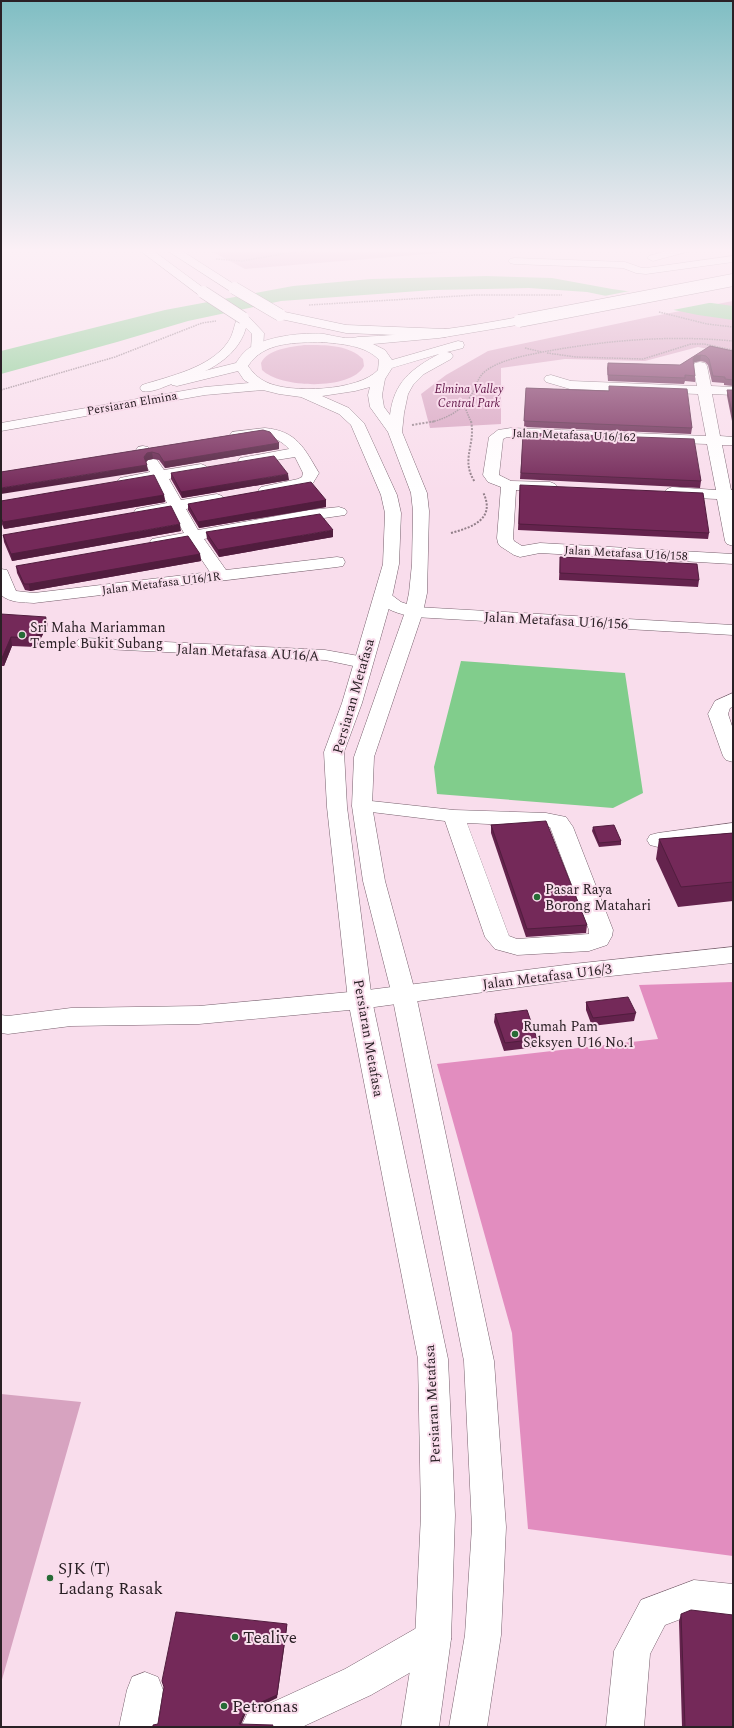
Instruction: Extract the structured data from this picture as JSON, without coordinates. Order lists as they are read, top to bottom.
{
  "streets": {
    "main road": [
      "Persiaran Elmina",
      "Jalan Metafasa U16/162",
      "Jalan Metafasa U16/158",
      "Jalan Metafasa U16/1R",
      "Jalan Metafasa U16/156",
      "Jalan Metafasa AU16/A",
      "Persiaran Metafasa",
      "Jalan Metafasa U16/3"
    ]
  },
  "crossings": [
    ["Jalan Metafasa U16/162", "Jalan Metafasa U16/158"],
    ["Jalan Metafasa U16/156", "Persiaran Metafasa"],
    ["Jalan Metafasa AU16/A", "Persiaran Metafasa"],
    ["Persiaran Metafasa", "Jalan Metafasa U16/3"]
  ],
  "parks": ["Elmina Valley Central Park"],
  "places": [
    "Sri Maha Mariamman Temple Bukit Subang",
    "Pasar Raya Borong Matahari",
    "Rumah Pam Seksyen U16 No.1",
    "SJK (T) Ladang Rasak",
    "Tealive",
    "Petronas"
  ]
}
